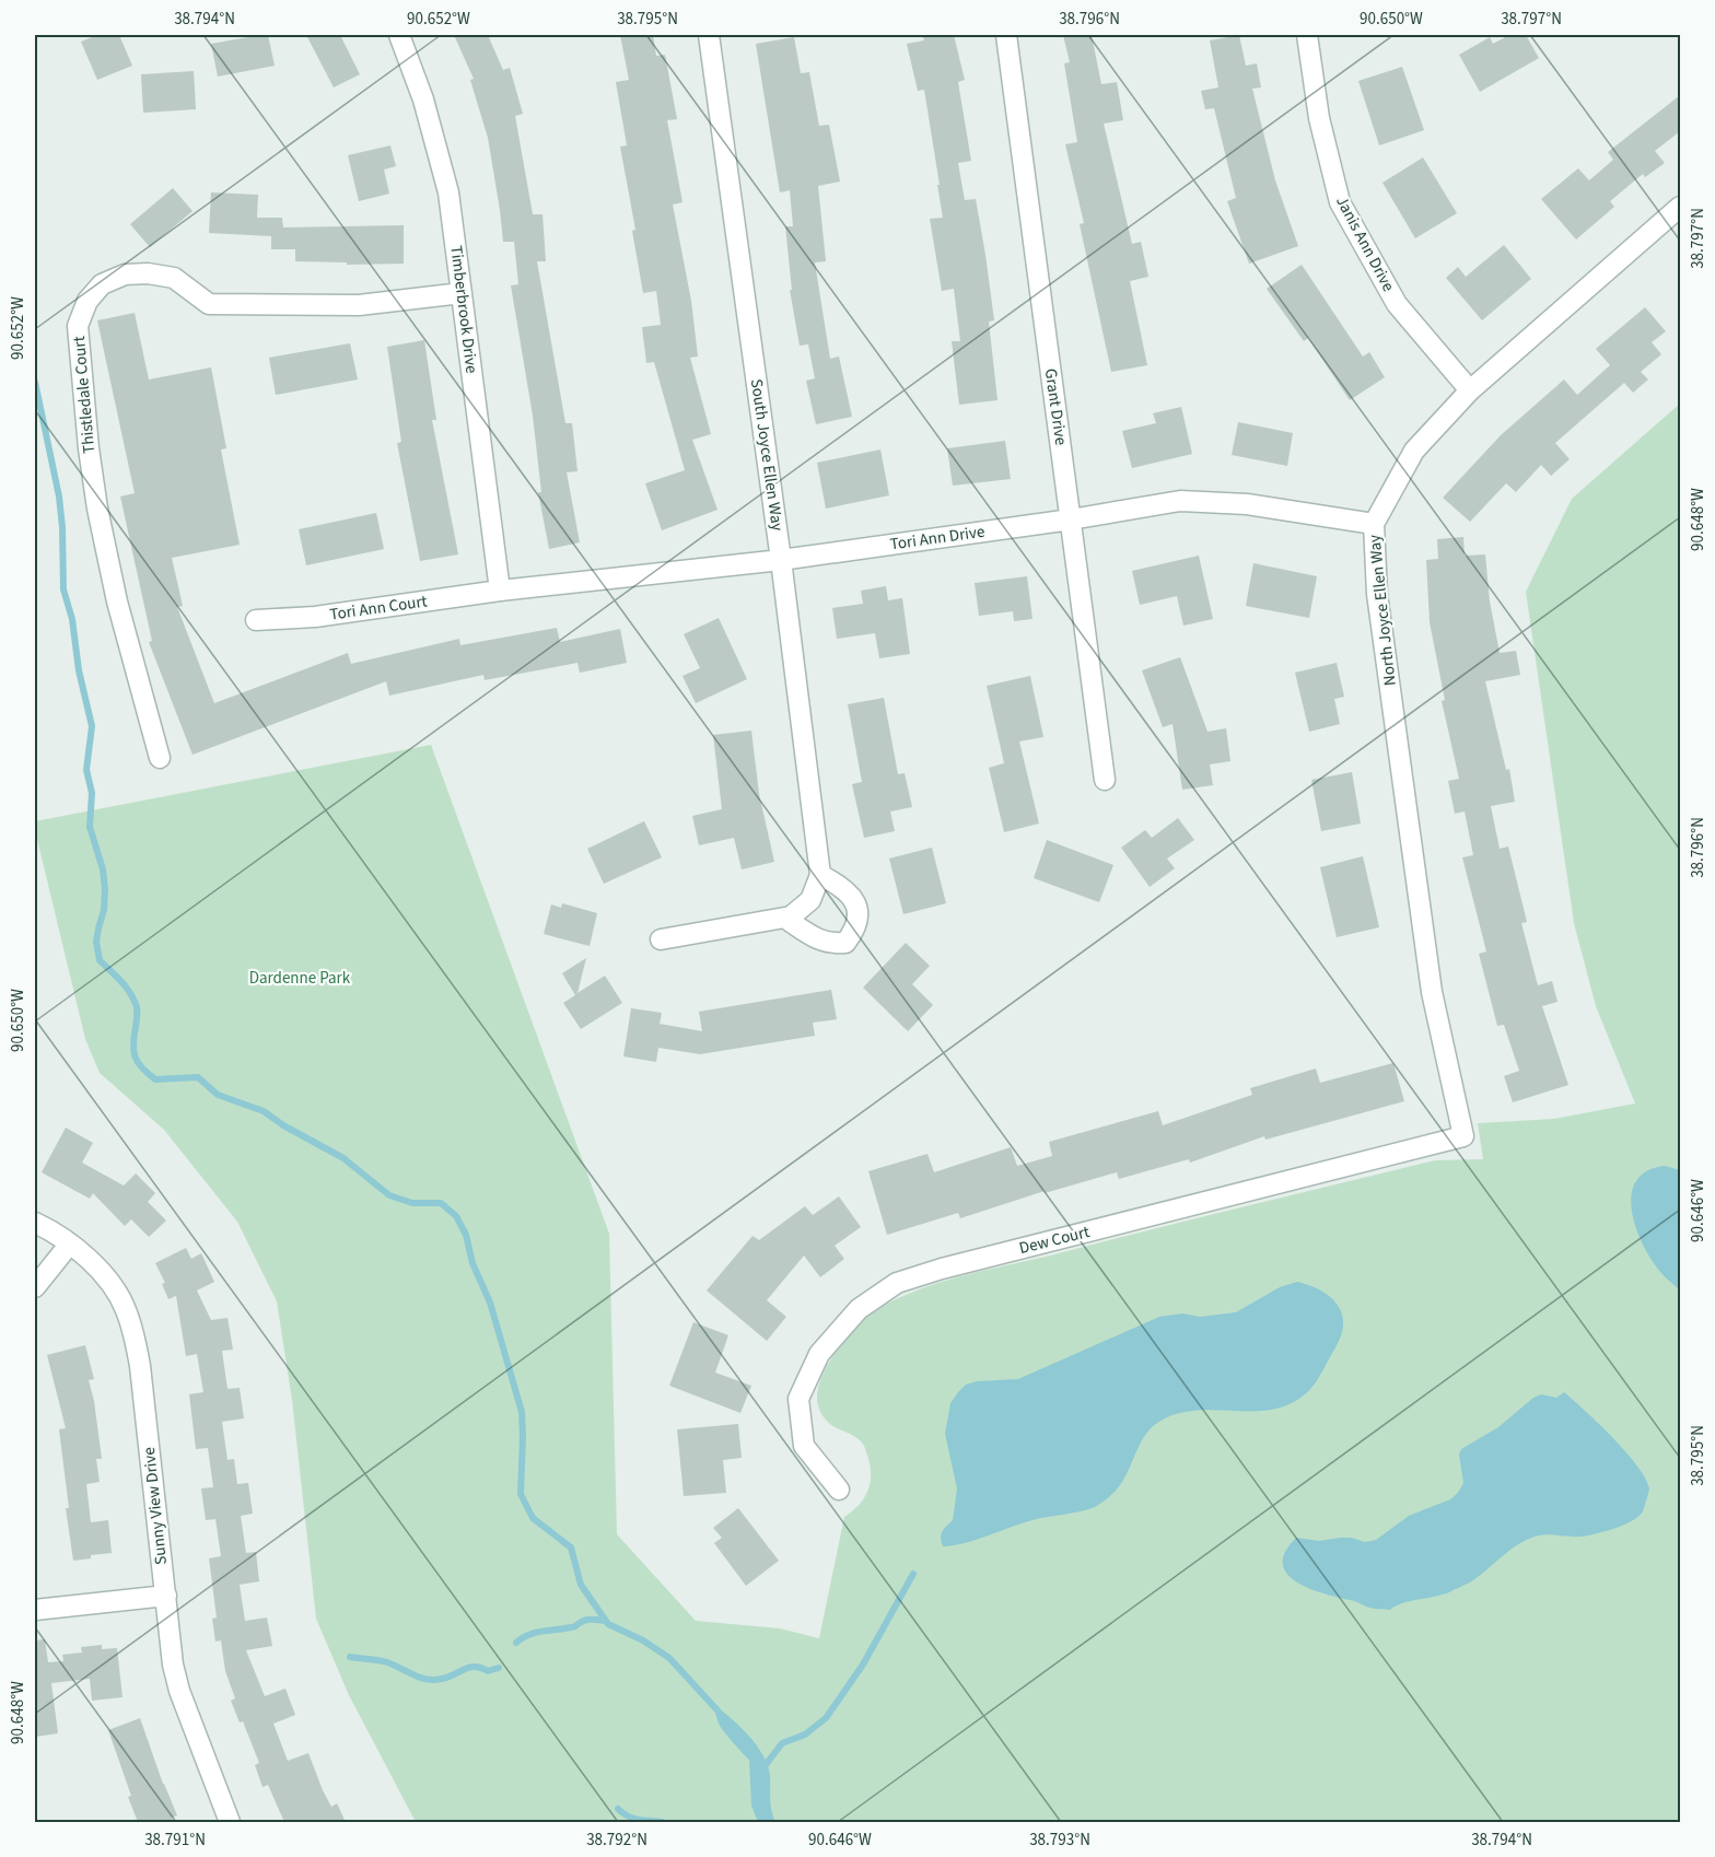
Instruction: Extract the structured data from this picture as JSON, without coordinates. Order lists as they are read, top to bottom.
{
  "streets": {
    "street": [
      "Janis Ann Drive",
      "Timberbrook Drive",
      "Thistledale Court",
      "Grant Drive",
      "South Joyce Ellen Way",
      "Tori Ann Drive",
      "Tori Ann Court",
      "North Joyce Ellen Way",
      "Dew Court",
      "Sunny View Drive"
    ]
  },
  "crossings": [
    ["Janis Ann Drive", "North Joyce Ellen Way"],
    ["Timberbrook Drive", "Thistledale Court"],
    ["Timberbrook Drive", "Tori Ann Drive"],
    ["Timberbrook Drive", "Tori Ann Court"],
    ["Grant Drive", "Tori Ann Drive"],
    ["South Joyce Ellen Way", "Tori Ann Drive"],
    ["Tori Ann Drive", "Tori Ann Court"],
    ["Tori Ann Drive", "North Joyce Ellen Way"],
    ["North Joyce Ellen Way", "Dew Court"]
  ],
  "parks": ["Dardenne Park"],
  "coordinates": [
    "38.794°N",
    "90.652°W",
    "38.795°N",
    "38.796°N",
    "90.650°W",
    "38.797°N",
    "90.648°W",
    "90.646°W",
    "38.791°N",
    "38.792°N",
    "38.793°N"
  ]
}
